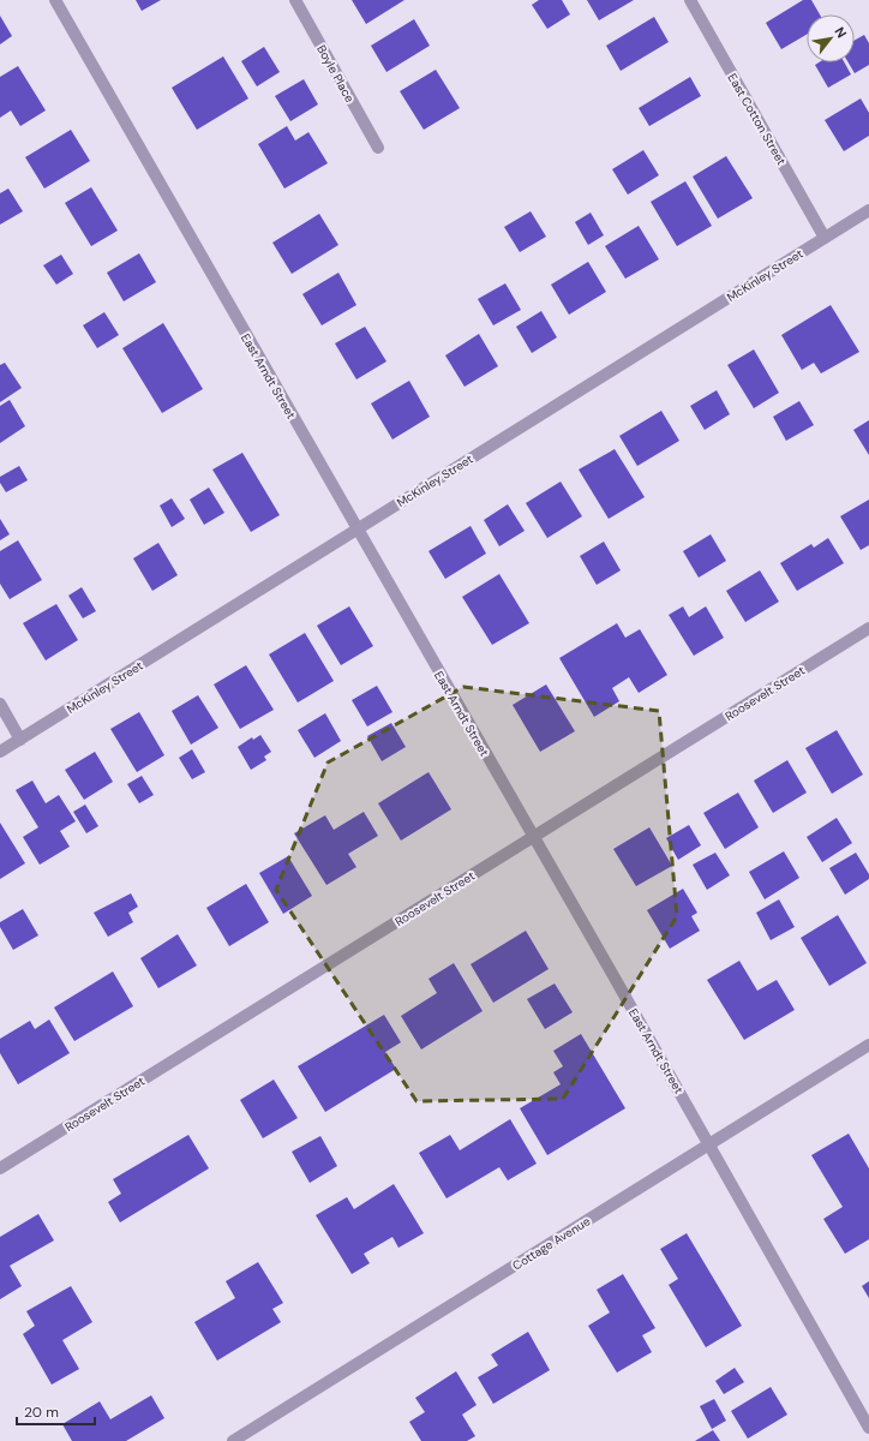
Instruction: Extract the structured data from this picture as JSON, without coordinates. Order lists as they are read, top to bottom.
{
  "streets": {
    "street": [
      "Boyle Place",
      "East Cotton Street",
      "McKinley Street",
      "East Arndt Street",
      "Roosevelt Street",
      "Cottage Avenue"
    ]
  },
  "crossings": [
    ["East Cotton Street", "McKinley Street"],
    ["McKinley Street", "East Arndt Street"],
    ["East Arndt Street", "Roosevelt Street"],
    ["East Arndt Street", "Cottage Avenue"]
  ],
  "scale_bar": "20 m",
  "north": "top right"
}
